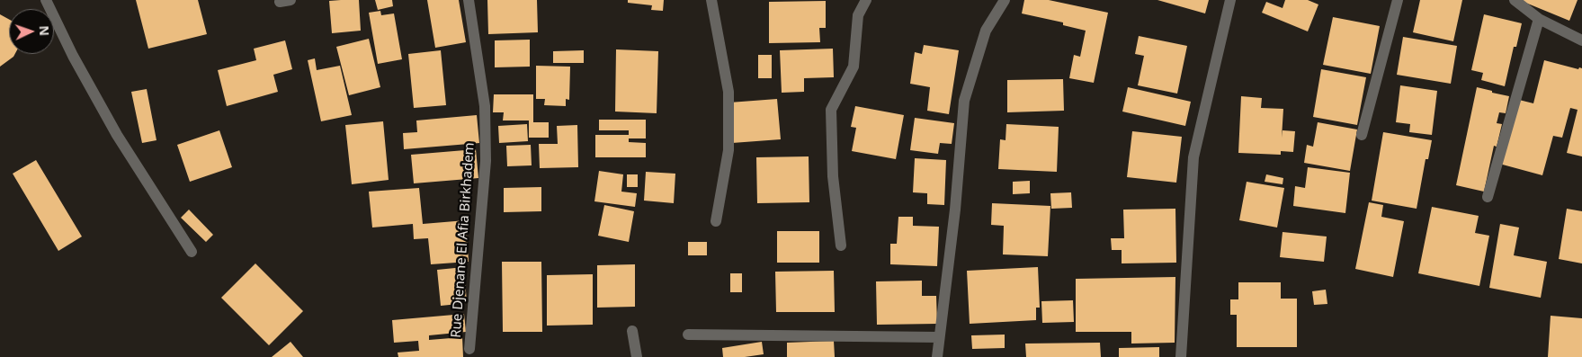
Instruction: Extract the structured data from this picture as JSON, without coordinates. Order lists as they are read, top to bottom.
{
  "streets": {
    "street": ["Rue Djenane El Afia Birkhadem"]
  },
  "north": "right"
}
